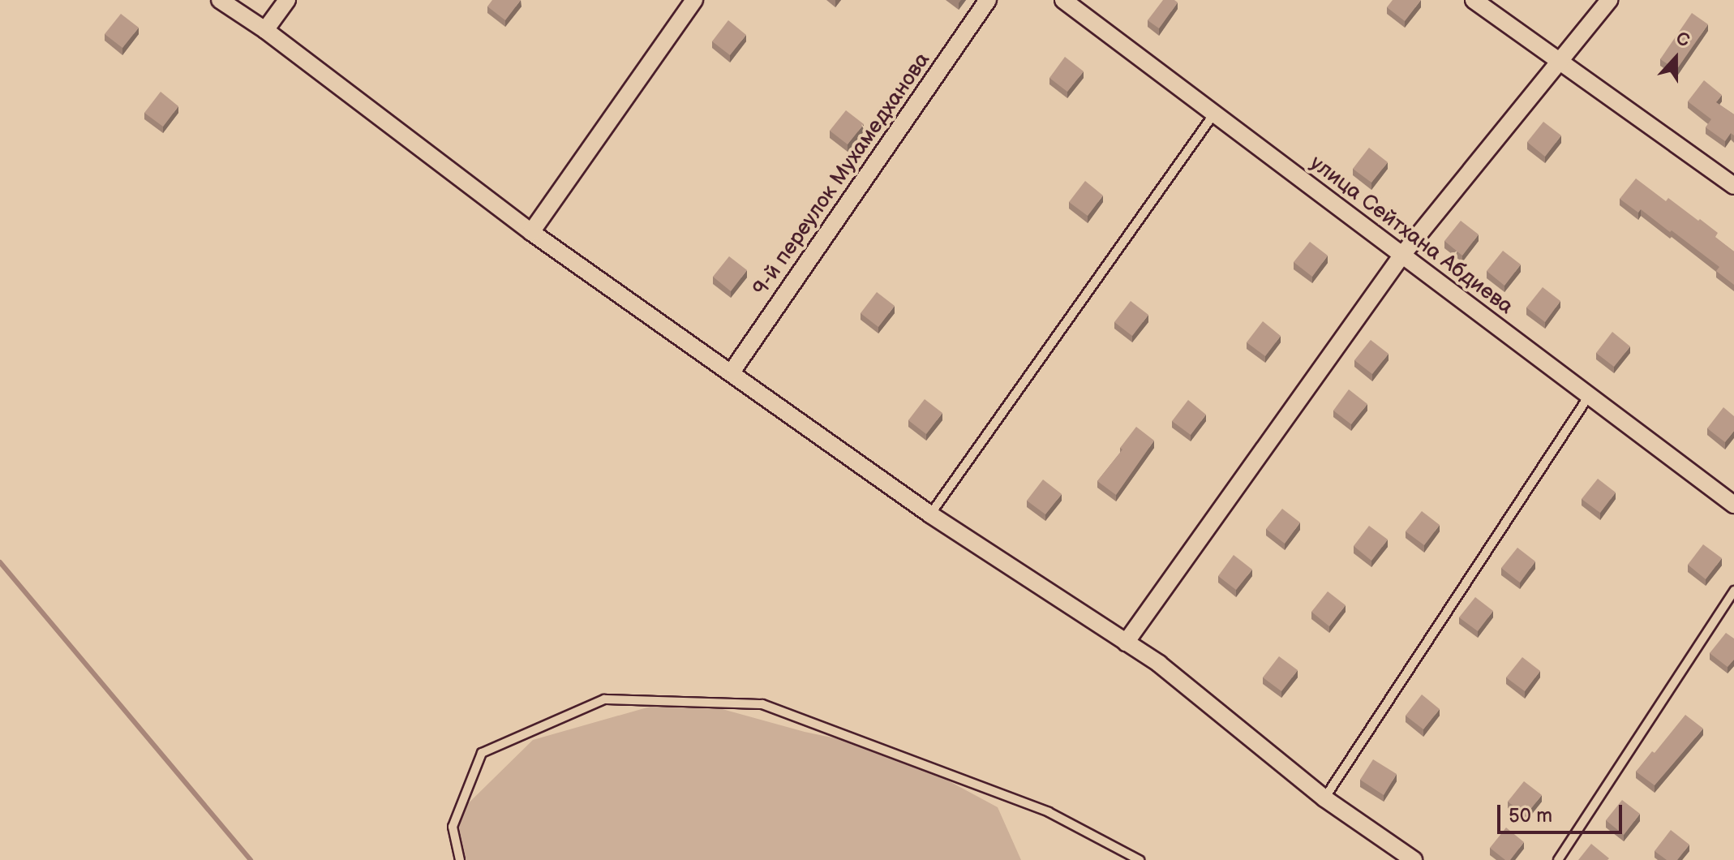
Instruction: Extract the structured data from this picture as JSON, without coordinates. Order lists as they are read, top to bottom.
{
  "streets": {
    "street": ["9-й переулок Мухамедханова", "улица Сейтхана Абдиева"]
  },
  "scale_bar": "50 m",
  "north": "top"
}
